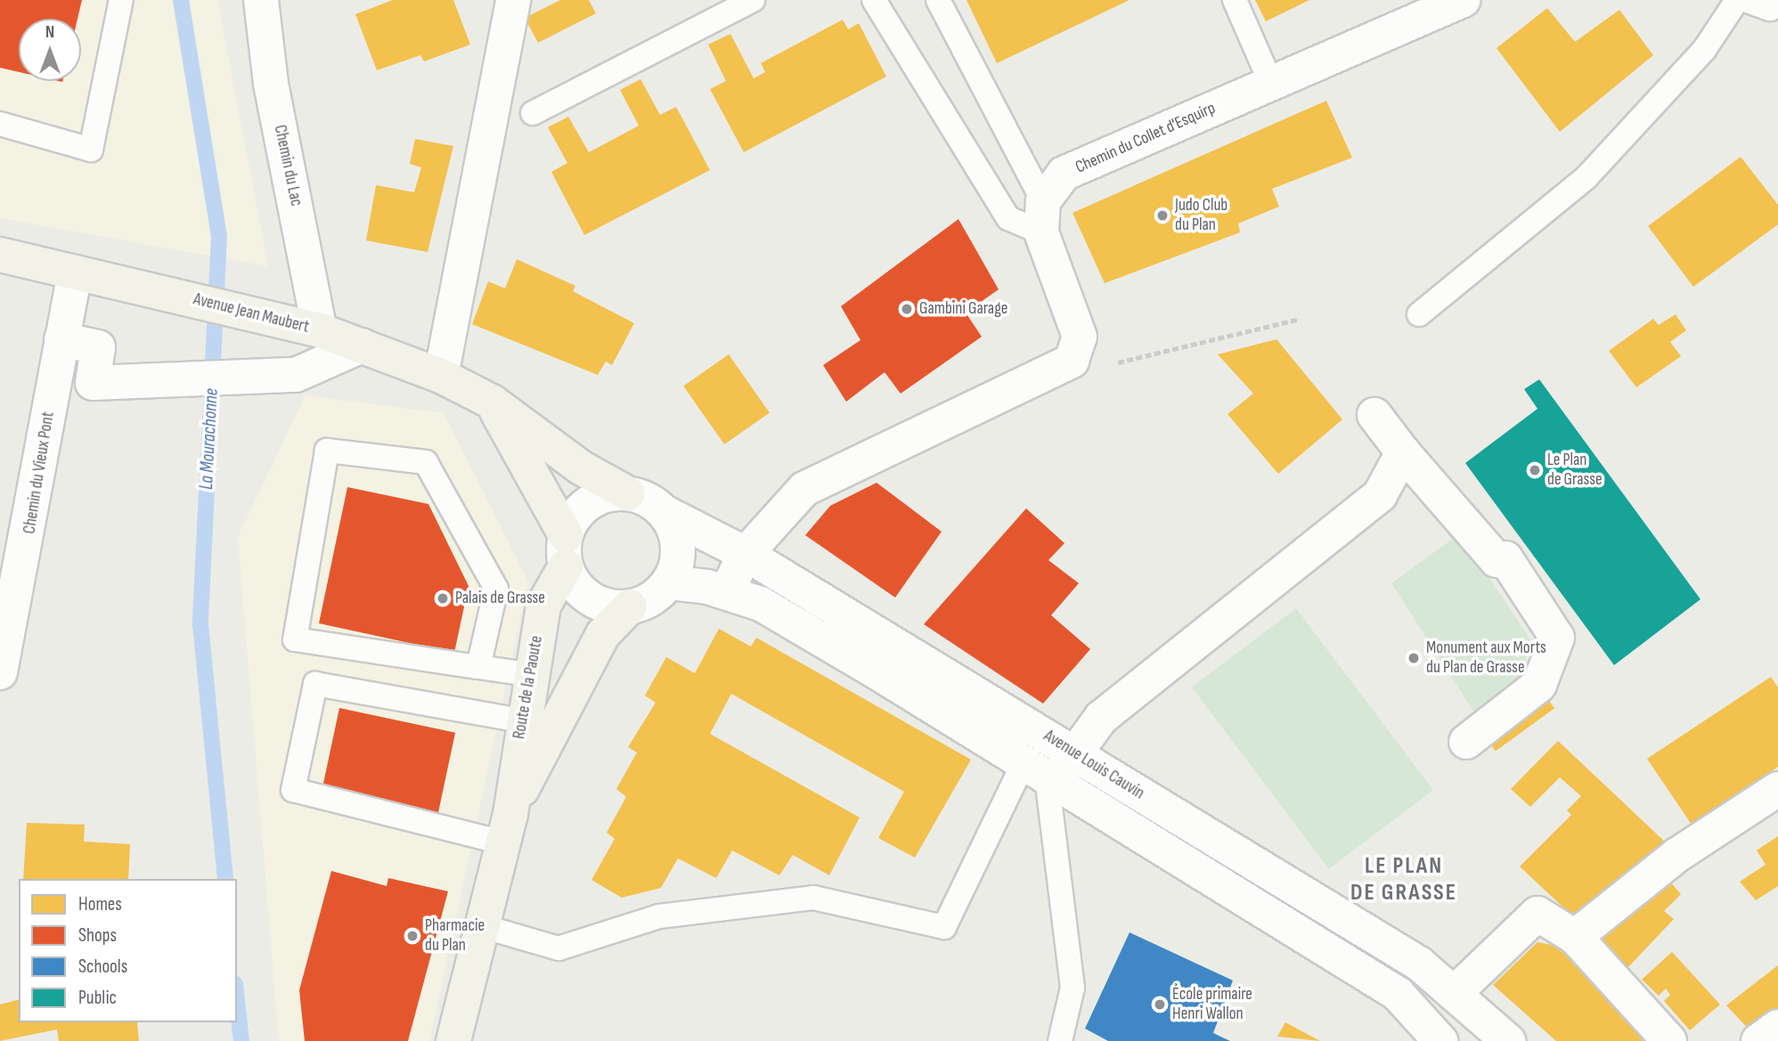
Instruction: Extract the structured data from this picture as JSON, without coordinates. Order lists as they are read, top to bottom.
{
  "streets": {
    "main road": ["Avenue Jean Maubert", "Route de la Paoute"],
    "street": [
      "Chemin du Collet d'Esquirp",
      "Chemin du Lac",
      "Chemin du Vieux Pont",
      "Avenue Louis Cauvin"
    ]
  },
  "crossings": [
    ["Chemin du Lac", "Avenue Jean Maubert"],
    ["Avenue Jean Maubert", "Chemin du Vieux Pont"],
    ["Avenue Jean Maubert", "Route de la Paoute"],
    ["Avenue Jean Maubert", "Avenue Louis Cauvin"],
    ["Route de la Paoute", "Avenue Louis Cauvin"]
  ],
  "districts": ["LE PLAN DE GRASSE"],
  "water": ["La Mourachonne"],
  "places": [
    "Judo Club du Plan",
    "Gambini Garage",
    "Le Plan de Grasse",
    "Palais de Grasse",
    "Monument aux Morts du Plan de Grasse",
    "Pharmacie du Plan",
    "École primaire Henri Wallon"
  ],
  "legend": [
    "Homes",
    "Shops",
    "Schools",
    "Public"
  ],
  "north": "top"
}
